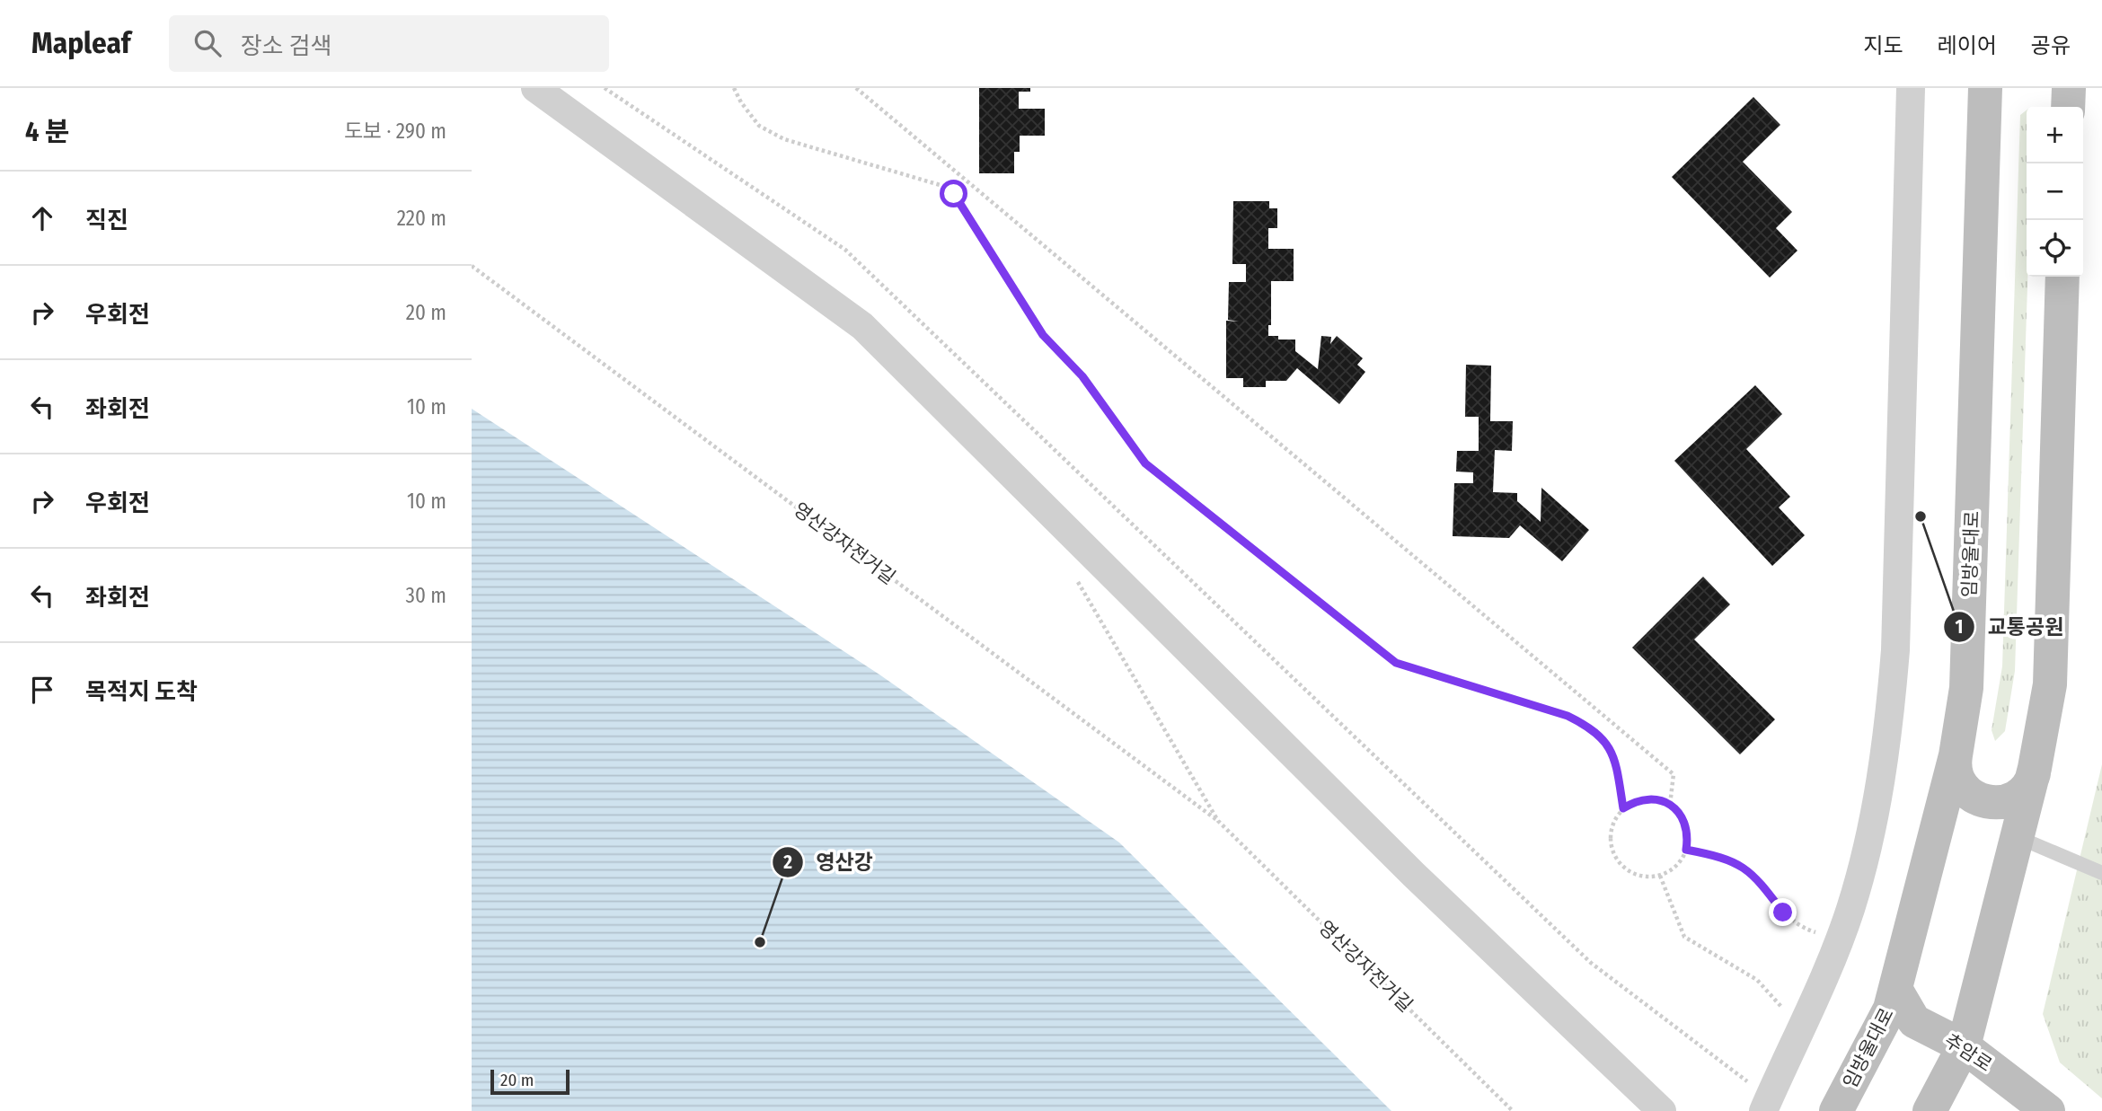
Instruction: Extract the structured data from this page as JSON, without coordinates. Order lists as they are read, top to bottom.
{
  "streets": {
    "main road": ["임방울대로", "추암로"],
    "path": ["영산강자전거길"]
  },
  "crossings": [
    ["임방울대로", "추암로"]
  ],
  "places": ["교통공원", "영산강"],
  "scale_bar": "20 m",
  "page": {
    "header": "Mapleaf",
    "search": "장소 검색",
    "nav": ["지도", "레이어", "공유"],
    "heading": ["4 분", "도보 · 290 m"],
    "map_buttons": ["+", "−"],
    "list": [
      ["직진", "220 m"],
      ["우회전", "20 m"],
      ["좌회전", "10 m"],
      ["우회전", "10 m"],
      ["좌회전", "30 m"],
      "목적지 도착"
    ],
    "scale": "20 m"
  }
}
